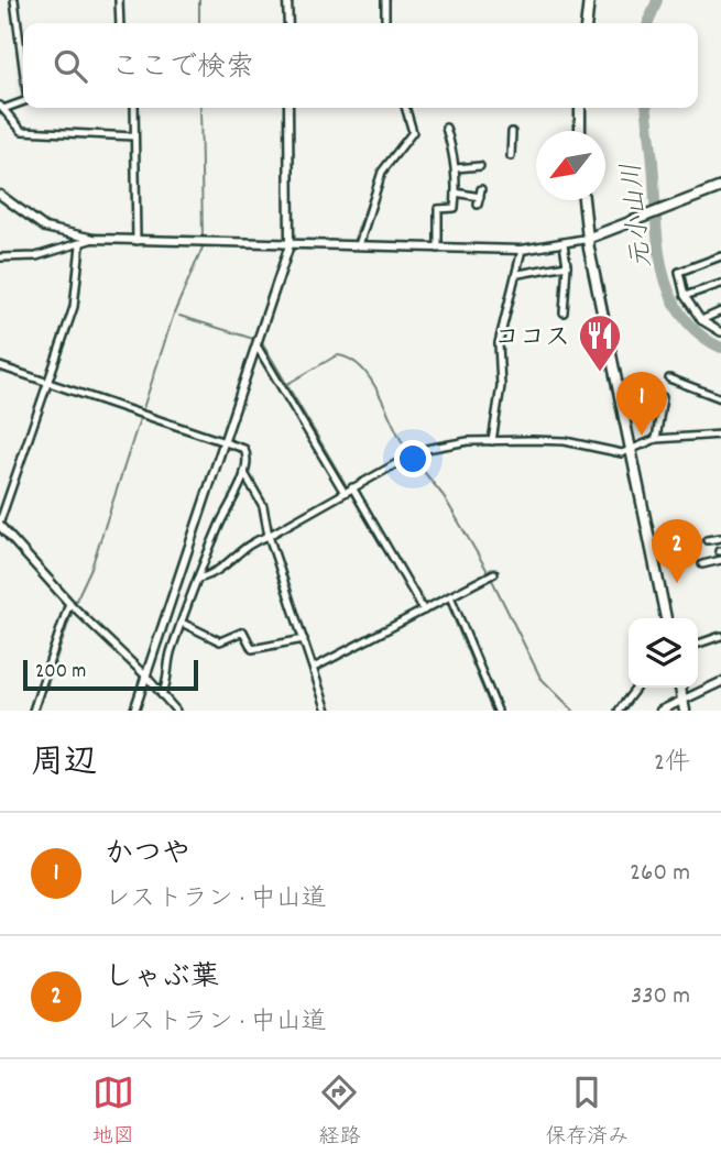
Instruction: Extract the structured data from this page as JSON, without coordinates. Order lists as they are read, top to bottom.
{
  "water": ["元小山川"],
  "places": {
    "restaurant": ["ココス"]
  },
  "scale_bar": "200 m",
  "north": "bottom left",
  "page": {
    "search": "ここで検索",
    "pins": ["1", "2"],
    "scale": "200 m",
    "heading": ["周辺", "2件"],
    "list": [
      {
        "mark": "1",
        "name": "かつや",
        "note": "レストラン · 中山道",
        "value": "260 m"
      },
      {
        "mark": "2",
        "name": "しゃぶ葉",
        "note": "レストラン · 中山道",
        "value": "330 m"
      }
    ],
    "nav": ["地図", "経路", "保存済み"]
  }
}
